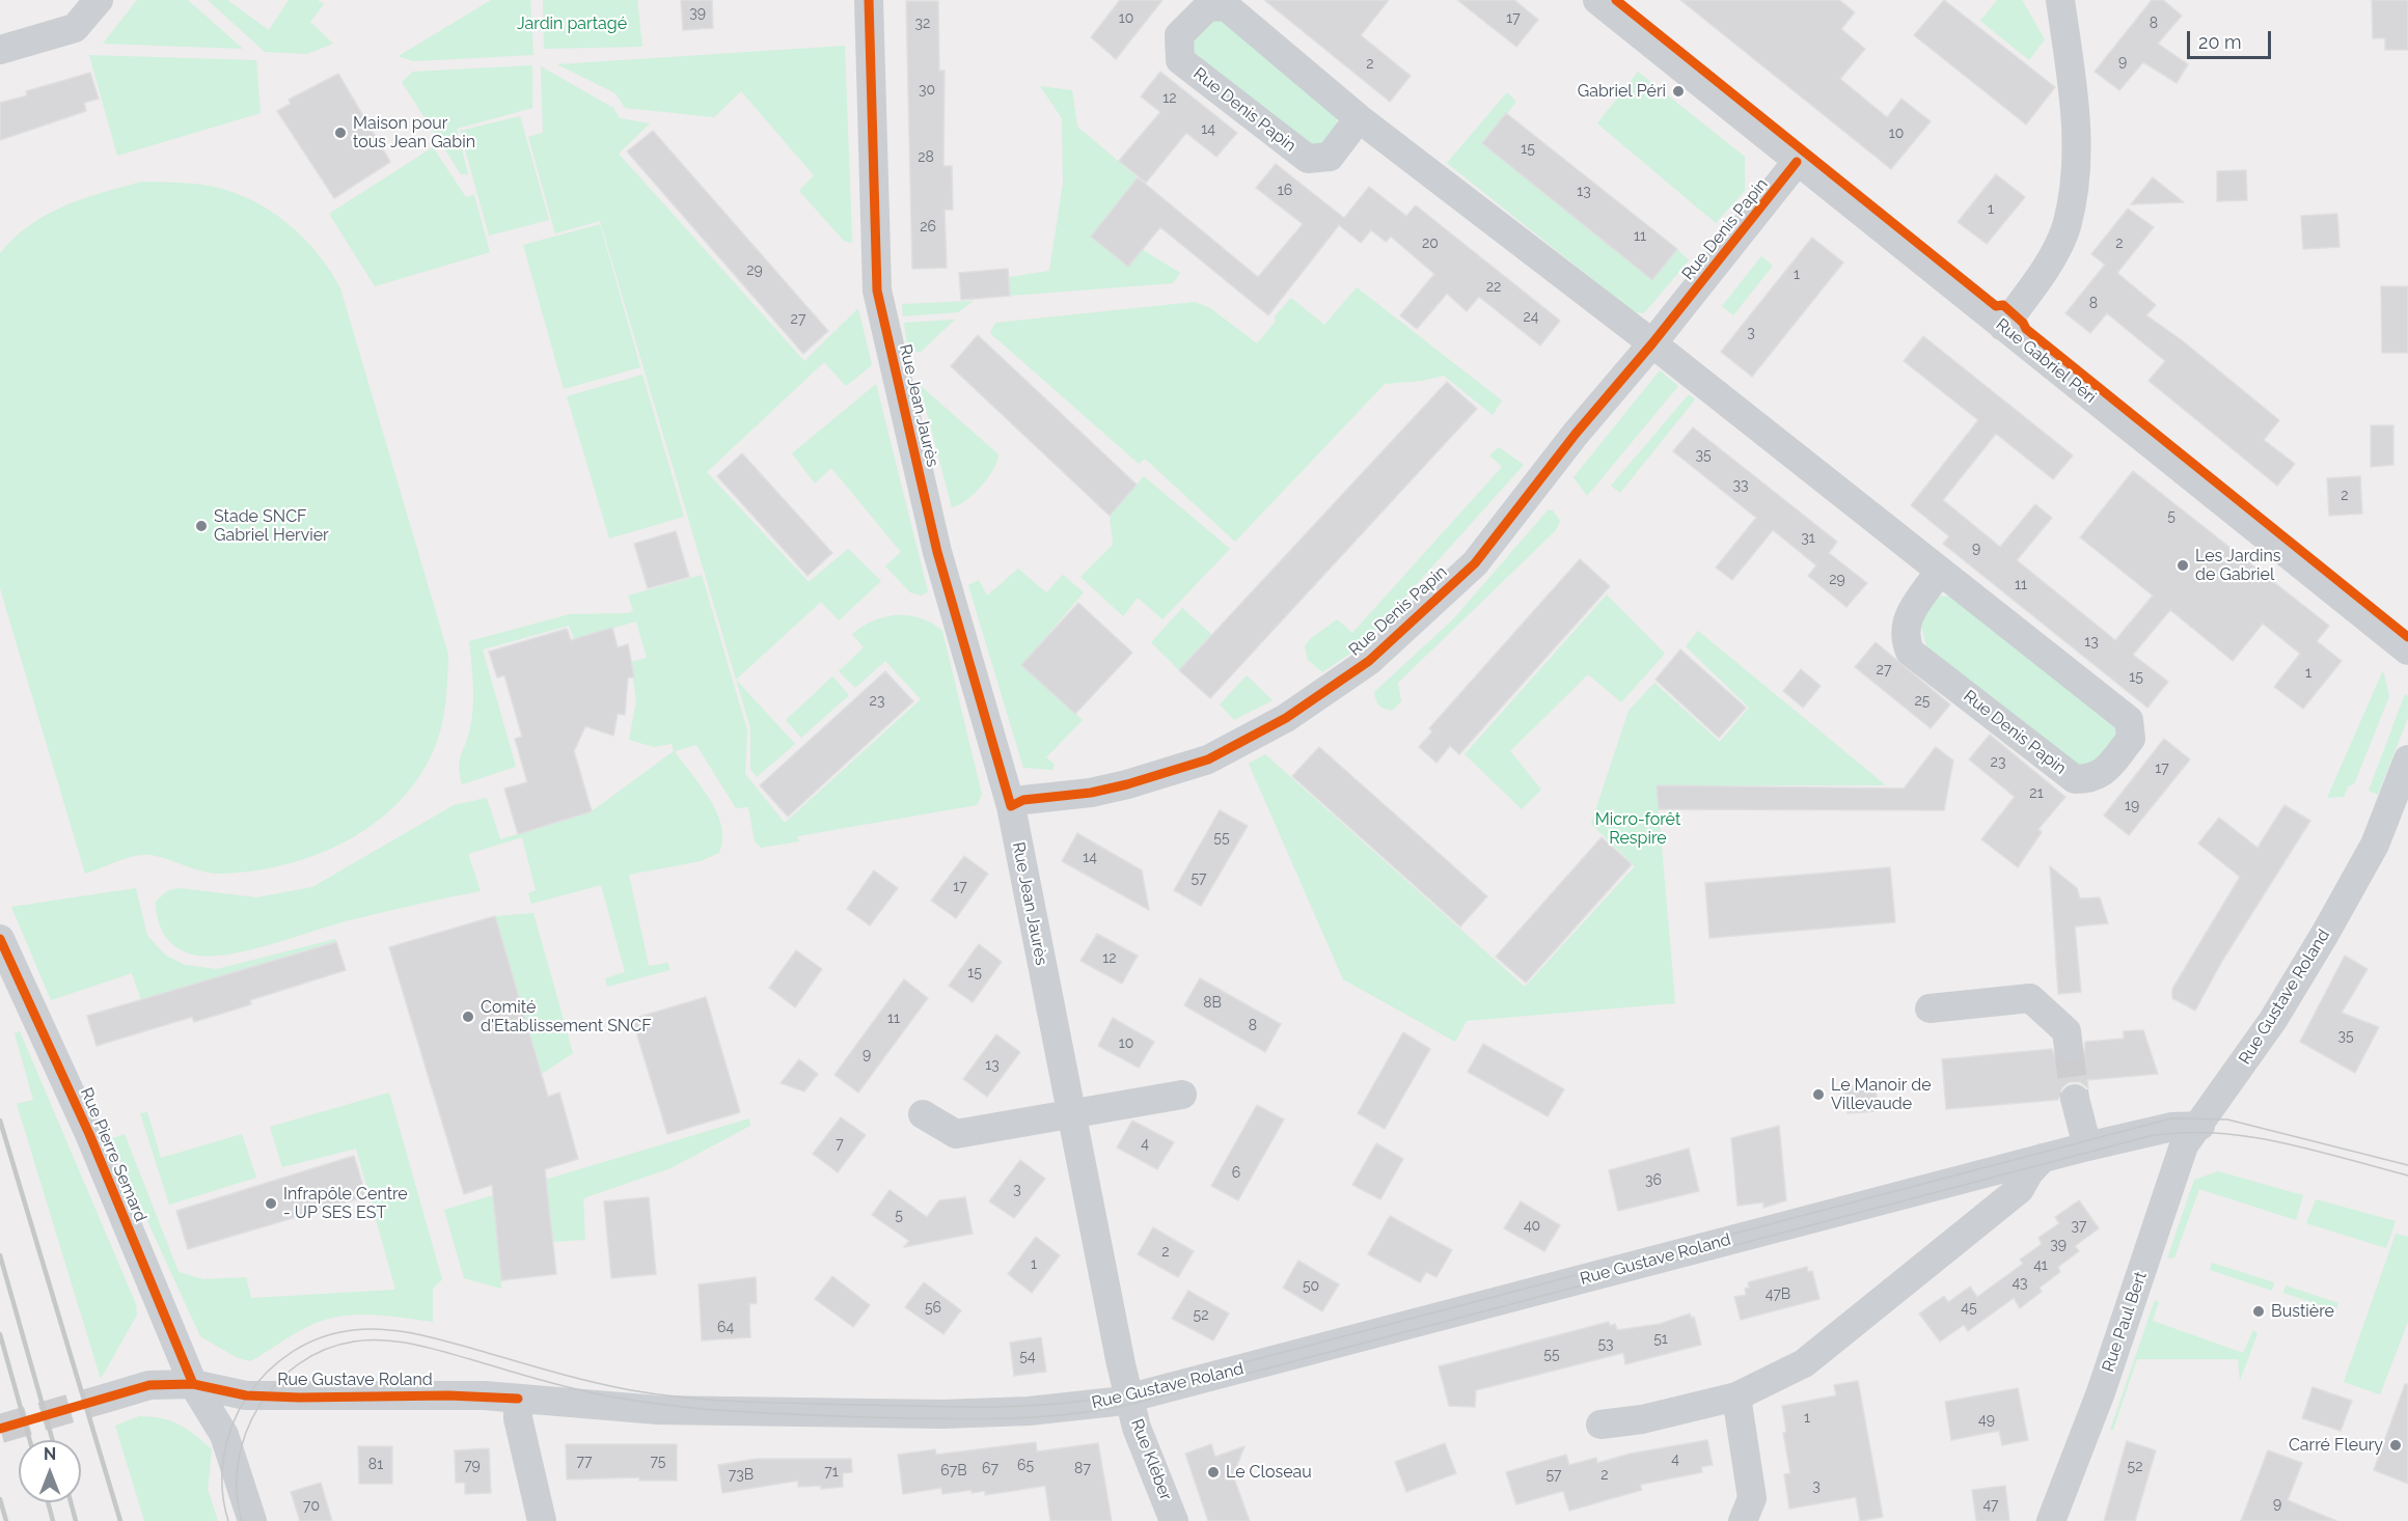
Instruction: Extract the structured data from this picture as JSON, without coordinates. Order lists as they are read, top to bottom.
{
  "streets": {
    "street": [
      "Rue Denis Papin",
      "Rue Gabriel Péri",
      "Rue Jean Jaurès",
      "Rue Gustave Roland",
      "Rue Pierre Semard",
      "Rue Paul Bert",
      "Rue Kléber"
    ]
  },
  "crossings": [
    ["Rue Denis Papin", "Rue Gabriel Péri"],
    ["Rue Denis Papin", "Rue Jean Jaurès"],
    ["Rue Jean Jaurès", "Rue Gustave Roland"],
    ["Rue Jean Jaurès", "Rue Kléber"],
    ["Rue Gustave Roland", "Rue Pierre Semard"],
    ["Rue Gustave Roland", "Rue Paul Bert"],
    ["Rue Gustave Roland", "Rue Kléber"]
  ],
  "parks": ["Jardin partagé", "Micro-forêt Respire"],
  "places": [
    "Gabriel Péri",
    "Maison pour tous Jean Gabin",
    "Stade SNCF Gabriel Hervier",
    "Les Jardins de Gabriel",
    "Comité d'Etablissement SNCF",
    "Le Manoir de Villevaude",
    "Infrapôle Centre - UP SES EST",
    "Bustière",
    "Carré Fleury",
    "Le Closeau"
  ],
  "house_numbers": [
    "39",
    "10",
    "17",
    "32",
    "8",
    "9",
    "2",
    "30",
    "12",
    "14",
    "10",
    "15",
    "28",
    "16",
    "13",
    "1",
    "26",
    "11",
    "20",
    "2",
    "29",
    "1",
    "22",
    "8",
    "24",
    "27",
    "3",
    "35",
    "33",
    "2",
    "5",
    "31",
    "9",
    "29",
    "11",
    "13",
    "27",
    "1",
    "15",
    "23",
    "25",
    "23",
    "17",
    "21",
    "19",
    "55",
    "14",
    "57",
    "17",
    "12",
    "15",
    "8B",
    "11",
    "8",
    "35",
    "10",
    "9",
    "13",
    "7",
    "4",
    "6",
    "36",
    "3",
    "5",
    "40",
    "37",
    "39",
    "2",
    "1",
    "41",
    "43",
    "50",
    "47B",
    "56",
    "45",
    "52",
    "64",
    "51",
    "53",
    "55",
    "54",
    "1",
    "49",
    "4",
    "77",
    "75",
    "81",
    "79",
    "65",
    "52",
    "67",
    "87",
    "67B",
    "71",
    "73B",
    "57",
    "2",
    "3",
    "9",
    "47",
    "70"
  ],
  "scale_bar": "20 m",
  "north": "top"
}
